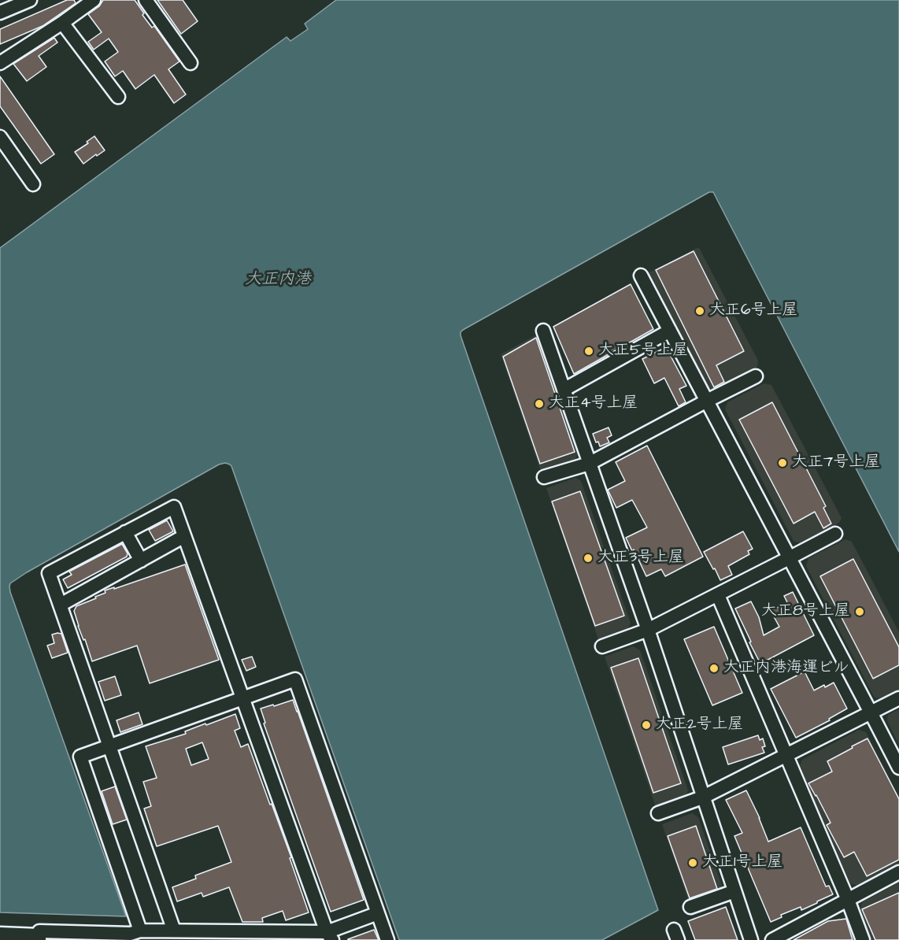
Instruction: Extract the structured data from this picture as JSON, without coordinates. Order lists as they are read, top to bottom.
{
  "water": ["大正内港"],
  "places": [
    "大正6号上屋",
    "大正5号上屋",
    "大正4号上屋",
    "大正7号上屋",
    "大正3号上屋",
    "大正8号上屋",
    "大正内港海運ビル",
    "大正2号上屋",
    "大正1号上屋"
  ]
}
